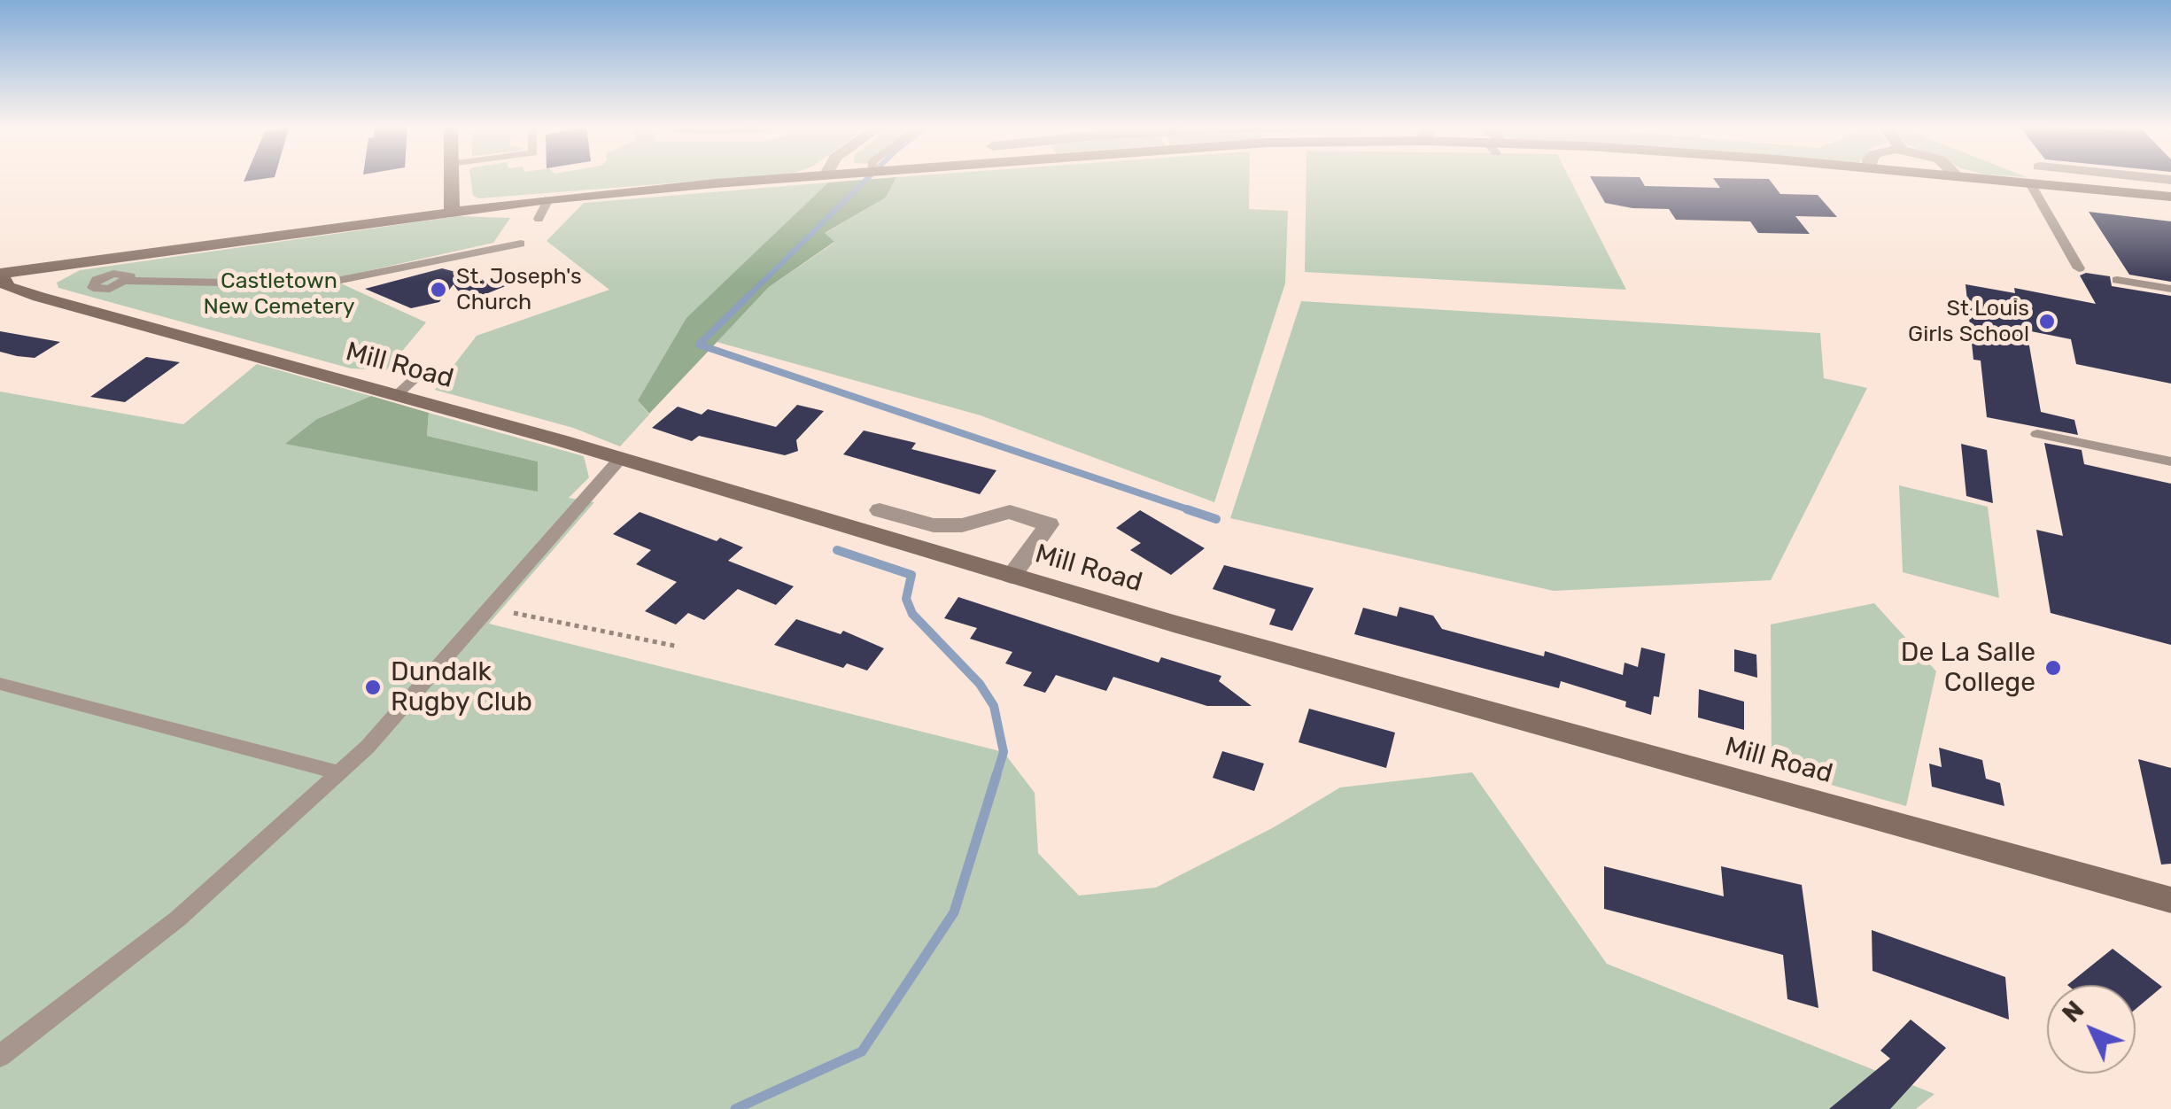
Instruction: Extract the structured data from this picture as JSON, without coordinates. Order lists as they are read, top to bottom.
{
  "streets": {
    "street": ["Mill Road"]
  },
  "parks": ["Castletown New Cemetery"],
  "places": [
    "St. Joseph's Church",
    "St Louis Girls School",
    "De La Salle College",
    "Dundalk Rugby Club"
  ],
  "north": "top left"
}
